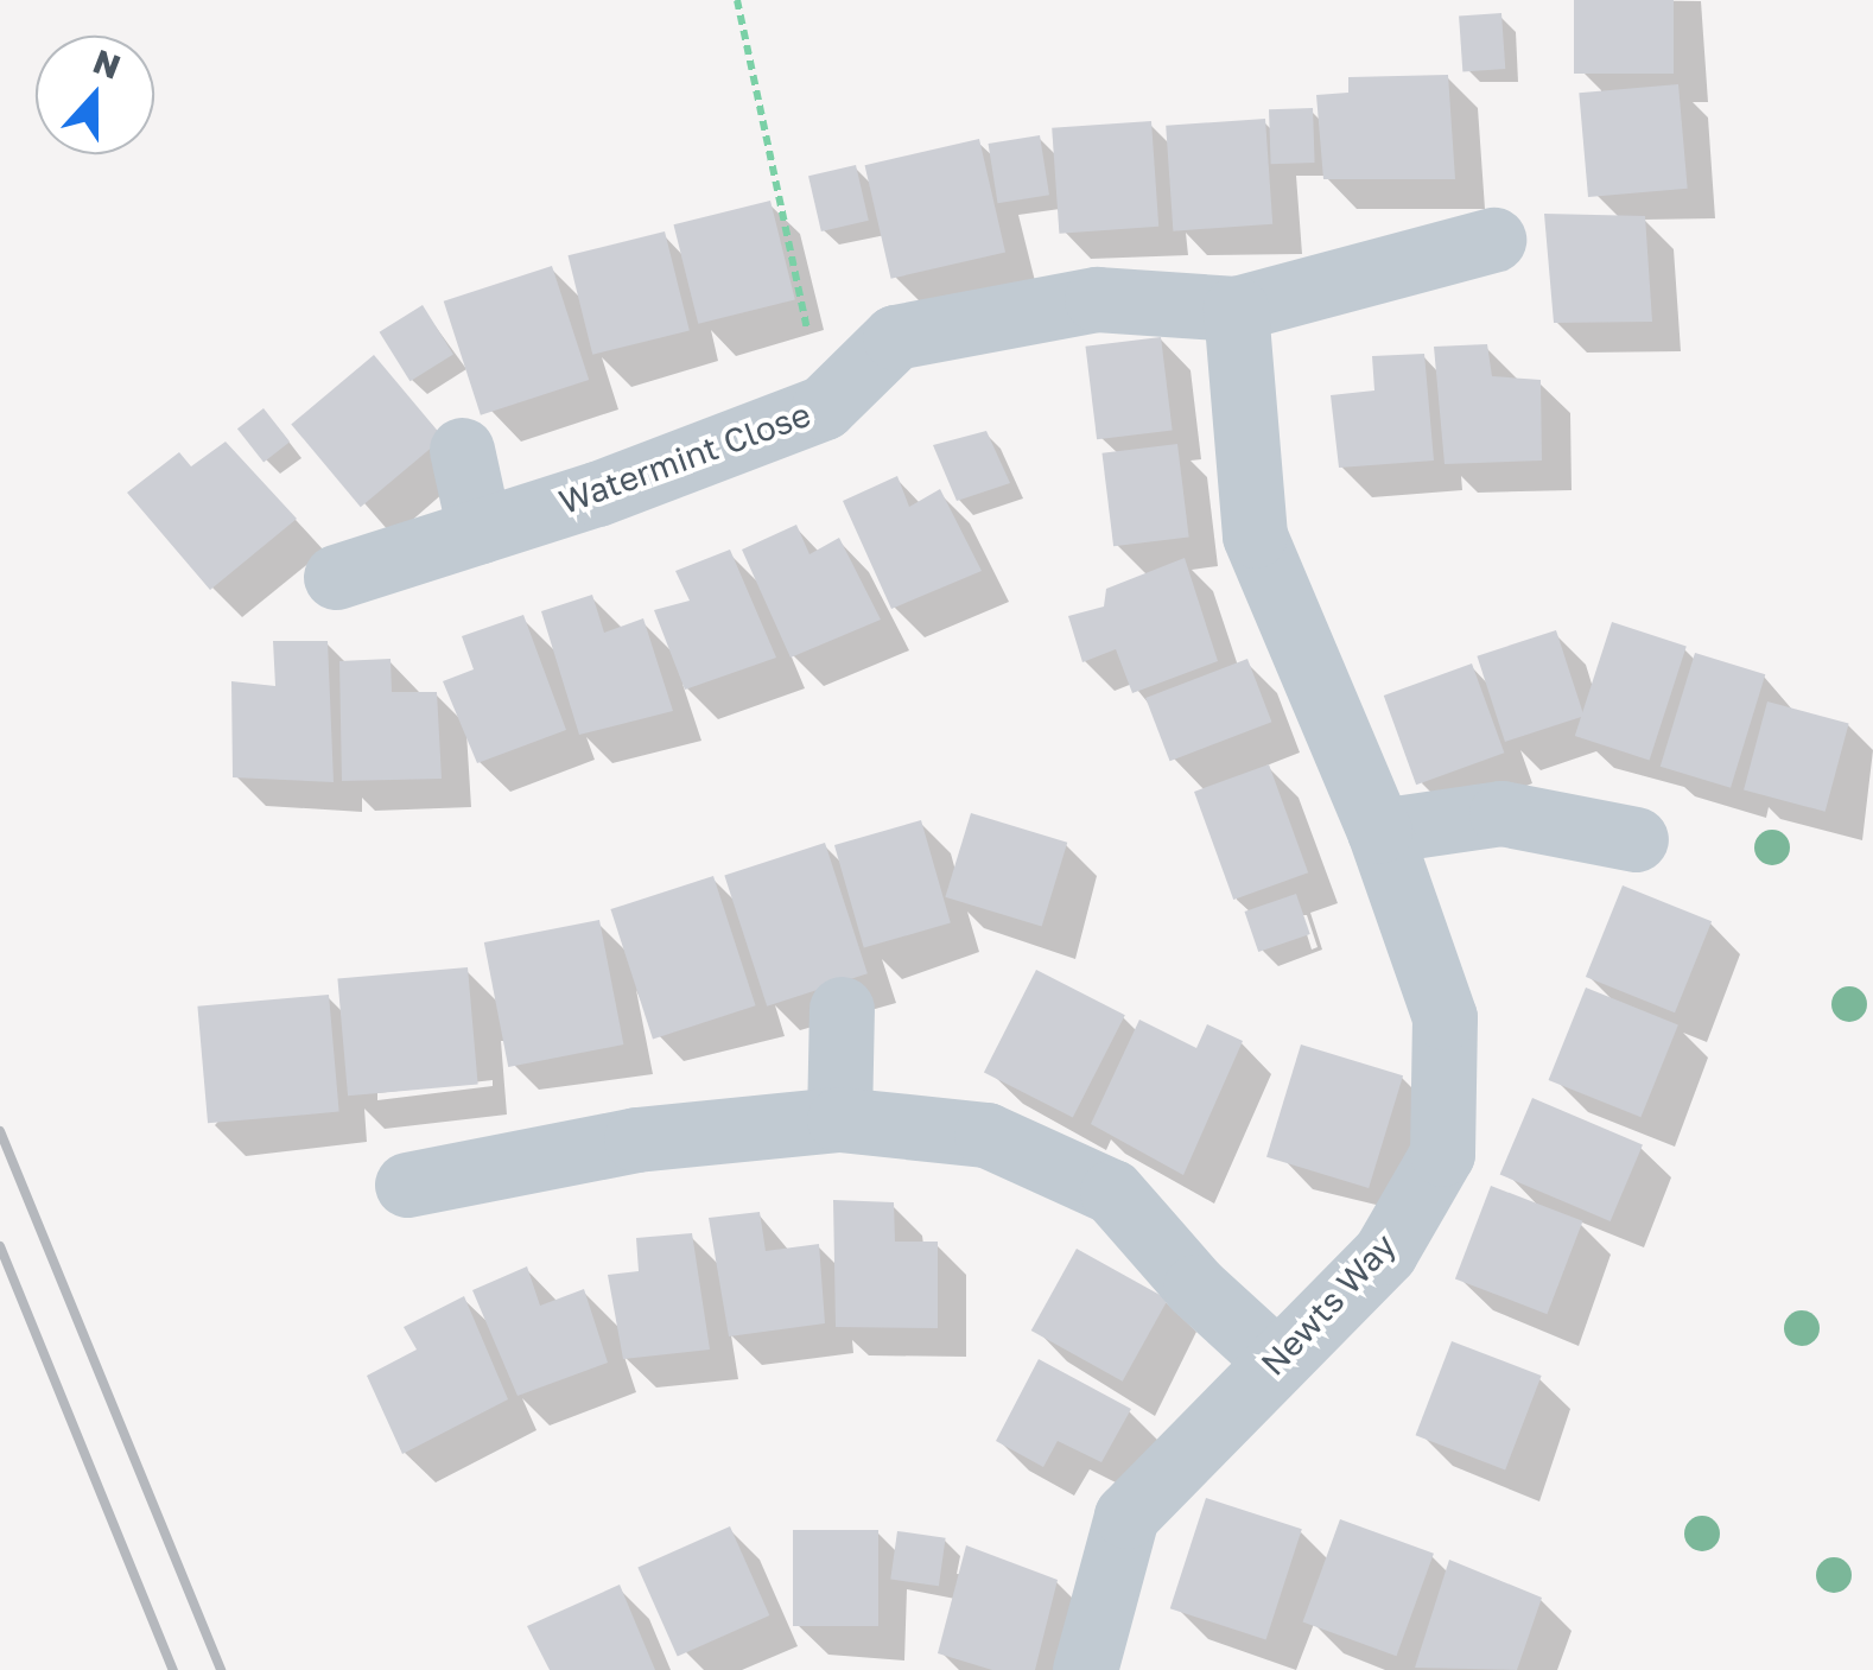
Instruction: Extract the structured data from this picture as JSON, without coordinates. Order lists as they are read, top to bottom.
{
  "streets": {
    "street": ["Watermint Close", "Newts Way"]
  },
  "crossings": [
    ["Watermint Close", "Newts Way"]
  ],
  "north": "top"
}
